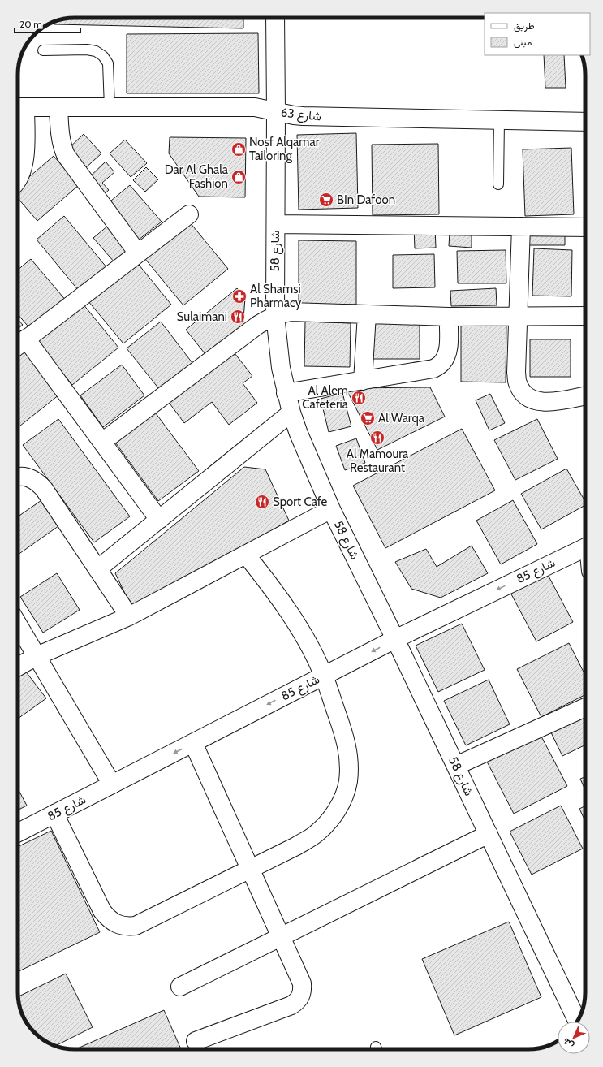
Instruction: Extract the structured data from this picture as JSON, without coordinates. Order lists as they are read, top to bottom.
{
  "streets": {
    "street": ["شارع 63", "شارع 58", "شارع 85"]
  },
  "crossings": [
    ["شارع 63", "شارع 58"],
    ["شارع 58", "شارع 85"]
  ],
  "places": {
    "shop": ["Nosf Alqamar Tailoring", "Dar Al Ghala Fashion"],
    "supermarket": ["BIn Dafoon", "Al Warqa"],
    "pharmacy": ["Al Shamsi Pharmacy"],
    "restaurant": [
      "Sulaimani",
      "Al Alem Cafeteria",
      "Al Mamoura Restaurant",
      "Sport Cafe"
    ]
  },
  "legend": ["طريق", "مبنى"],
  "scale_bar": "20 m",
  "north": "bottom left"
}
